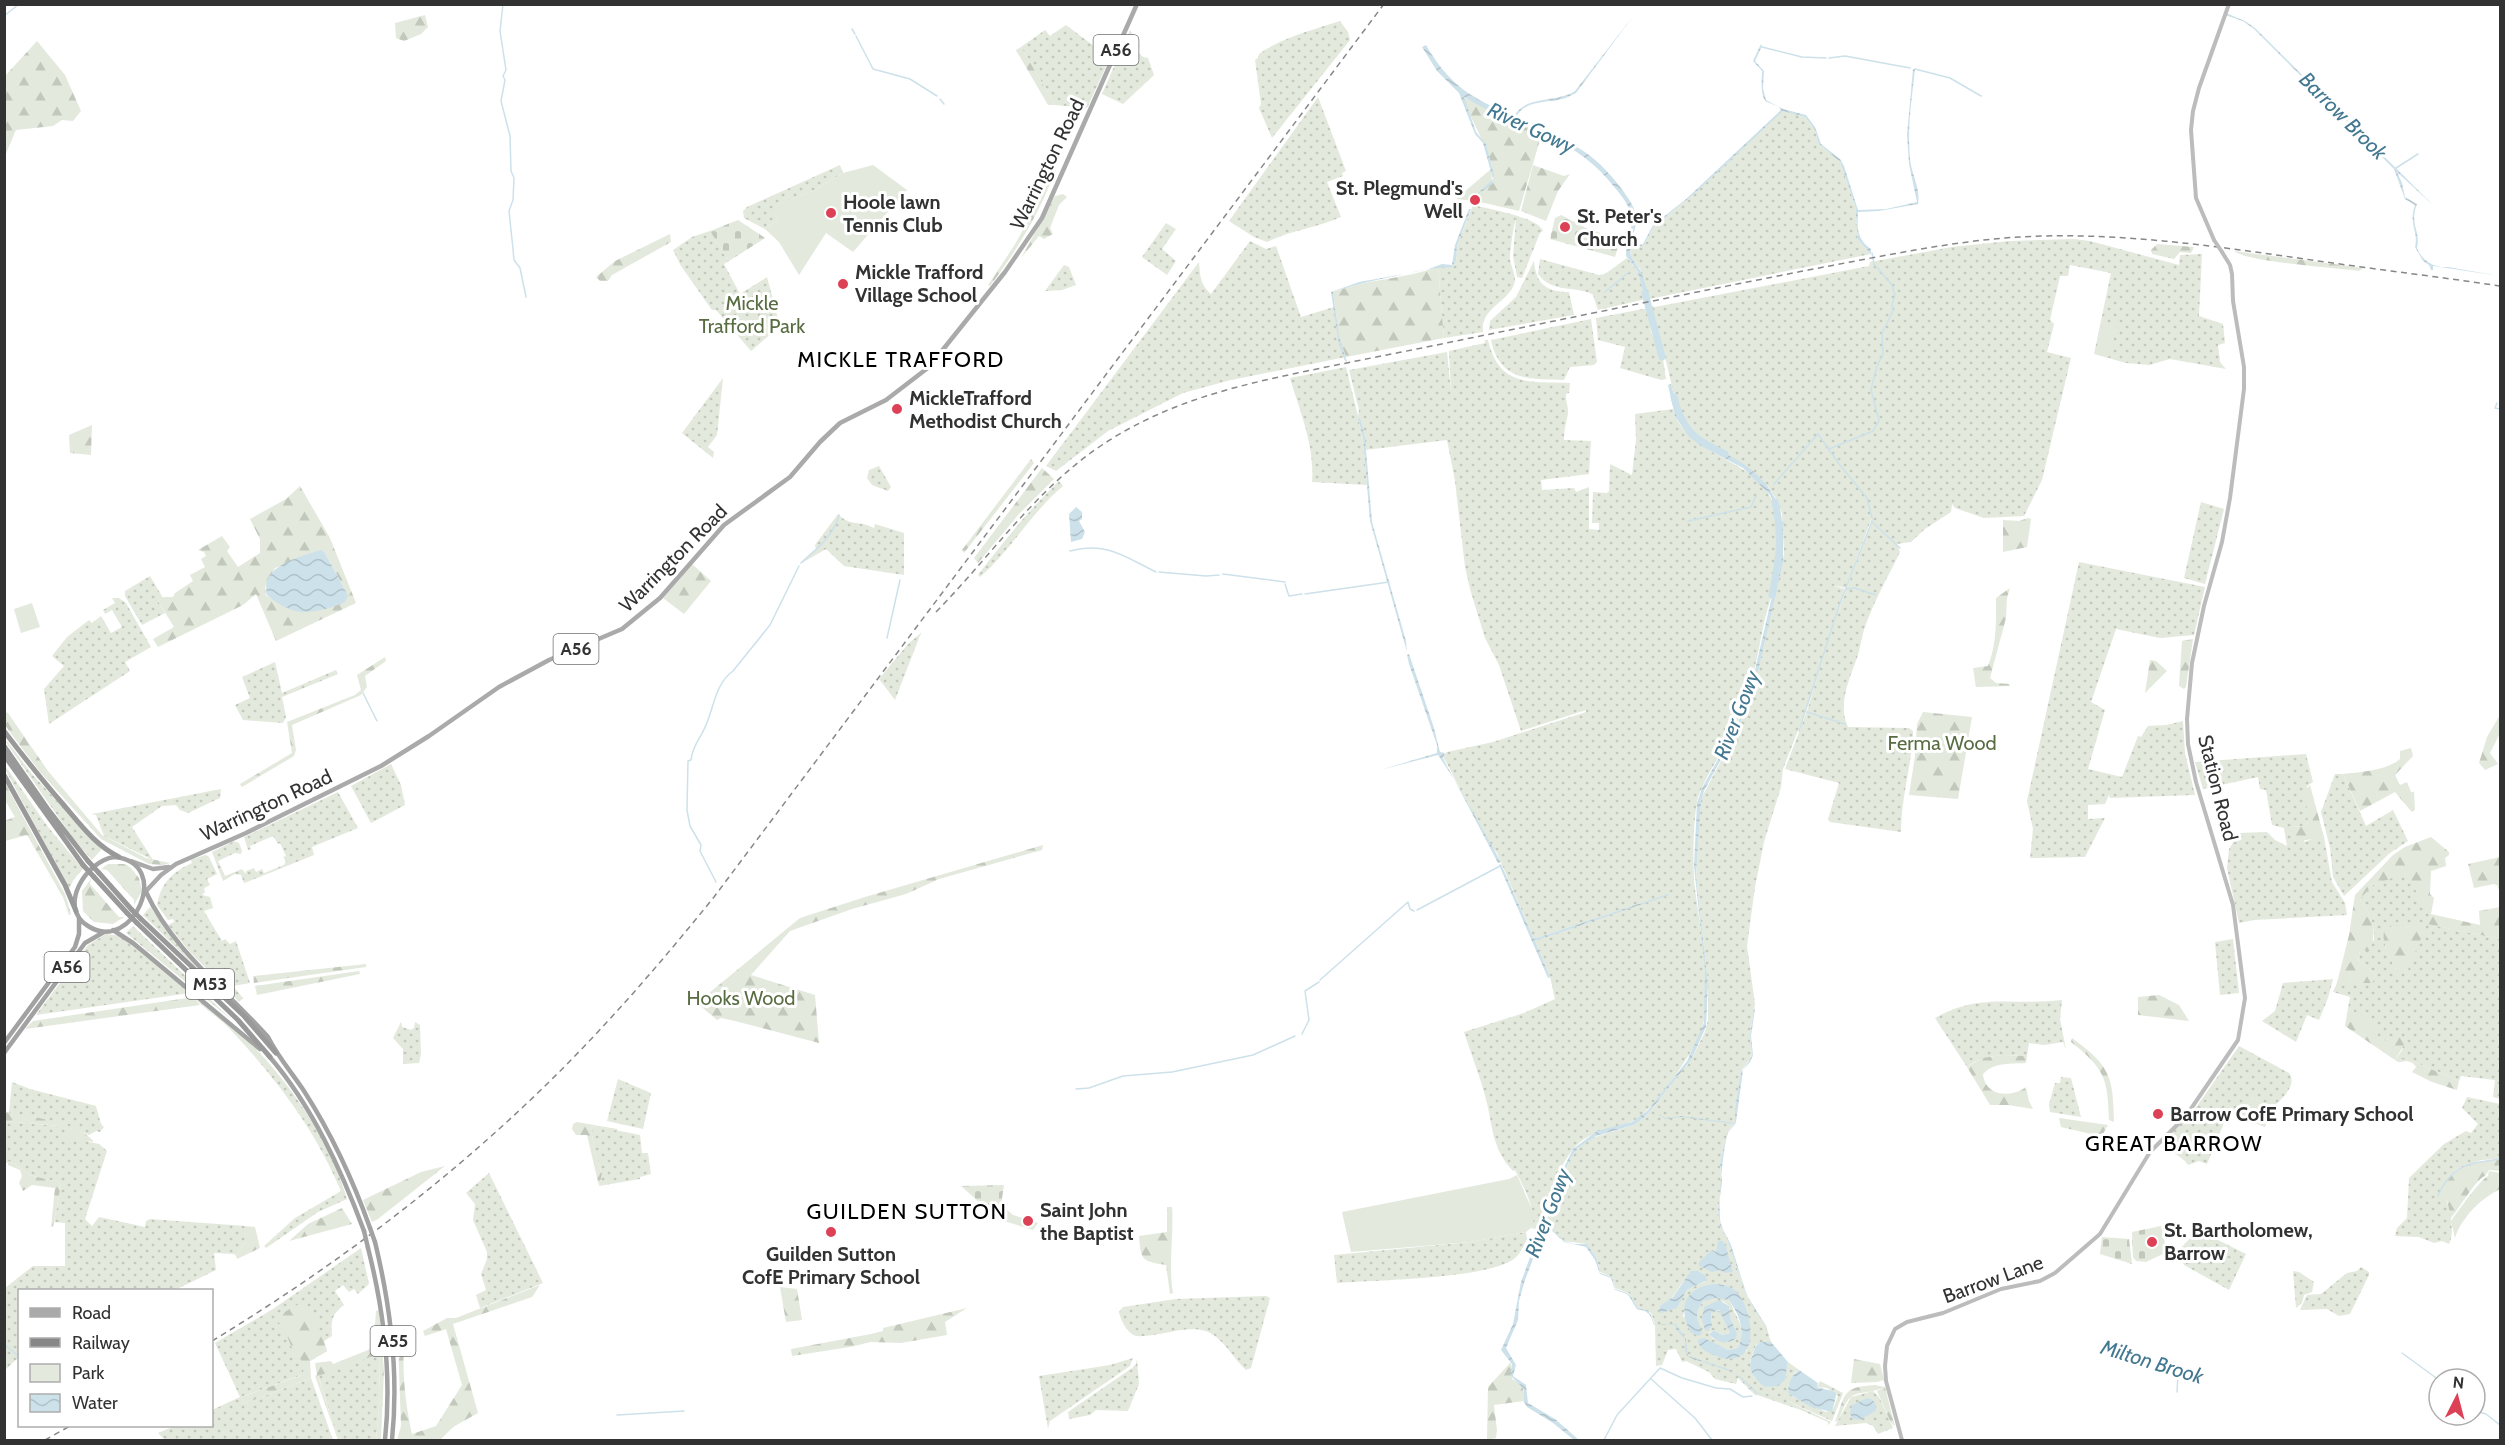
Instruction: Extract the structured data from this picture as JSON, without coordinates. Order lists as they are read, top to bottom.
{
  "streets": {
    "highway": ["A56", "M53", "A55"],
    "main road": ["Warrington Road", "Station Road", "Barrow Lane"]
  },
  "crossings": [
    ["A56", "Warrington Road"],
    ["Station Road", "Barrow Lane"],
    ["M53", "A55"]
  ],
  "districts": ["MICKLE TRAFFORD", "GREAT BARROW", "GUILDEN SUTTON"],
  "water": ["Barrow Brook", "River Gowy", "Milton Brook"],
  "parks": ["Mickle Trafford Park", "Ferma Wood", "Hooks Wood"],
  "places": [
    "St. Plegmund's Well",
    "Hoole lawn Tennis Club",
    "St. Peter's Church",
    "Mickle Trafford Village School",
    "MickleTrafford Methodist Church",
    "Barrow CofE Primary School",
    "Saint John the Baptist",
    "Guilden Sutton CofE Primary School",
    "St. Bartholomew, Barrow"
  ],
  "legend": [
    "Road",
    "Railway",
    "Park",
    "Water"
  ],
  "north": "top"
}
